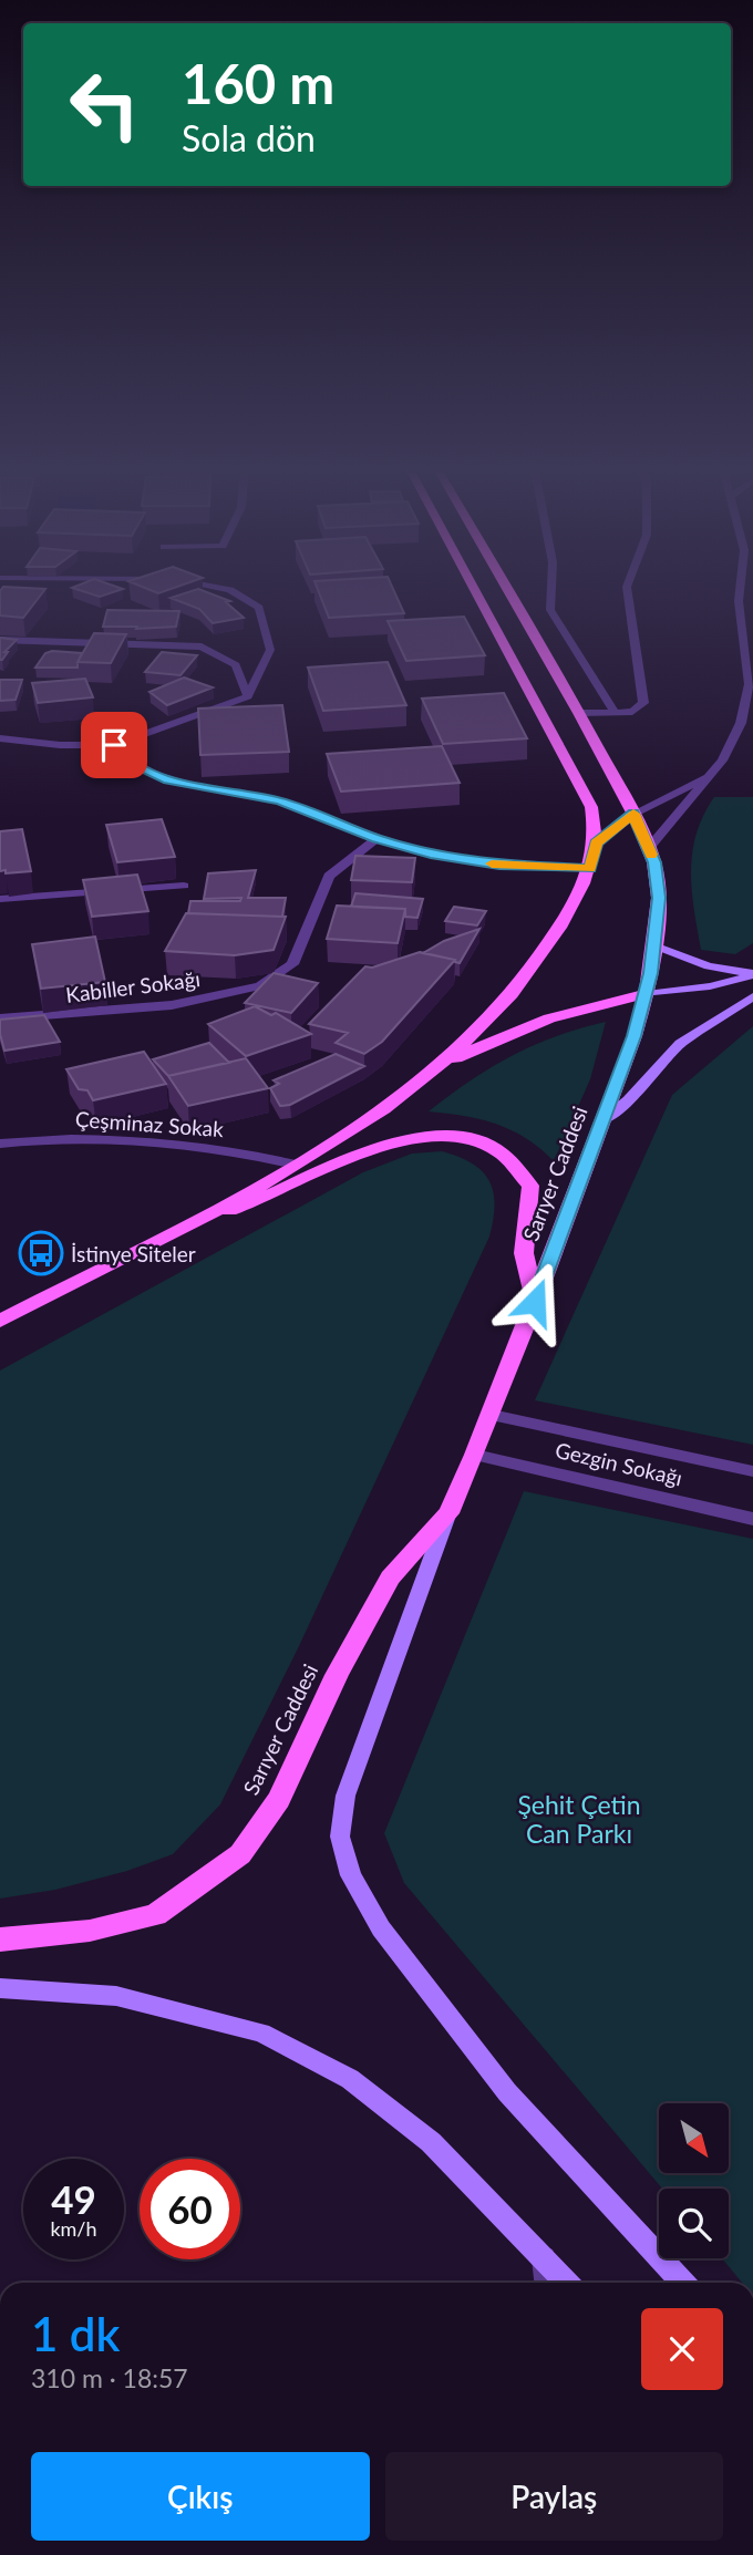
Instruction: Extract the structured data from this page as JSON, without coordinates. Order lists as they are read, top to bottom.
{
  "streets": {
    "main road": ["Sarıyer Caddesi"],
    "street": ["Kabiller Sokağı", "Çeşminaz Sokak", "Gezgin Sokağı"]
  },
  "crossings": [
    ["Sarıyer Caddesi", "Gezgin Sokağı"]
  ],
  "parks": ["Şehit Çetin Can Parkı"],
  "places": {
    "bus stop": ["İstinye Siteler"]
  },
  "north": "bottom right",
  "page": {
    "turn": ["160 m", "Sola dön"],
    "speed": "49 km/h",
    "limit": "60",
    "heading": ["1 dk", "310 m · 18:57"],
    "buttons": ["Çıkış", "Paylaş"]
  }
}
